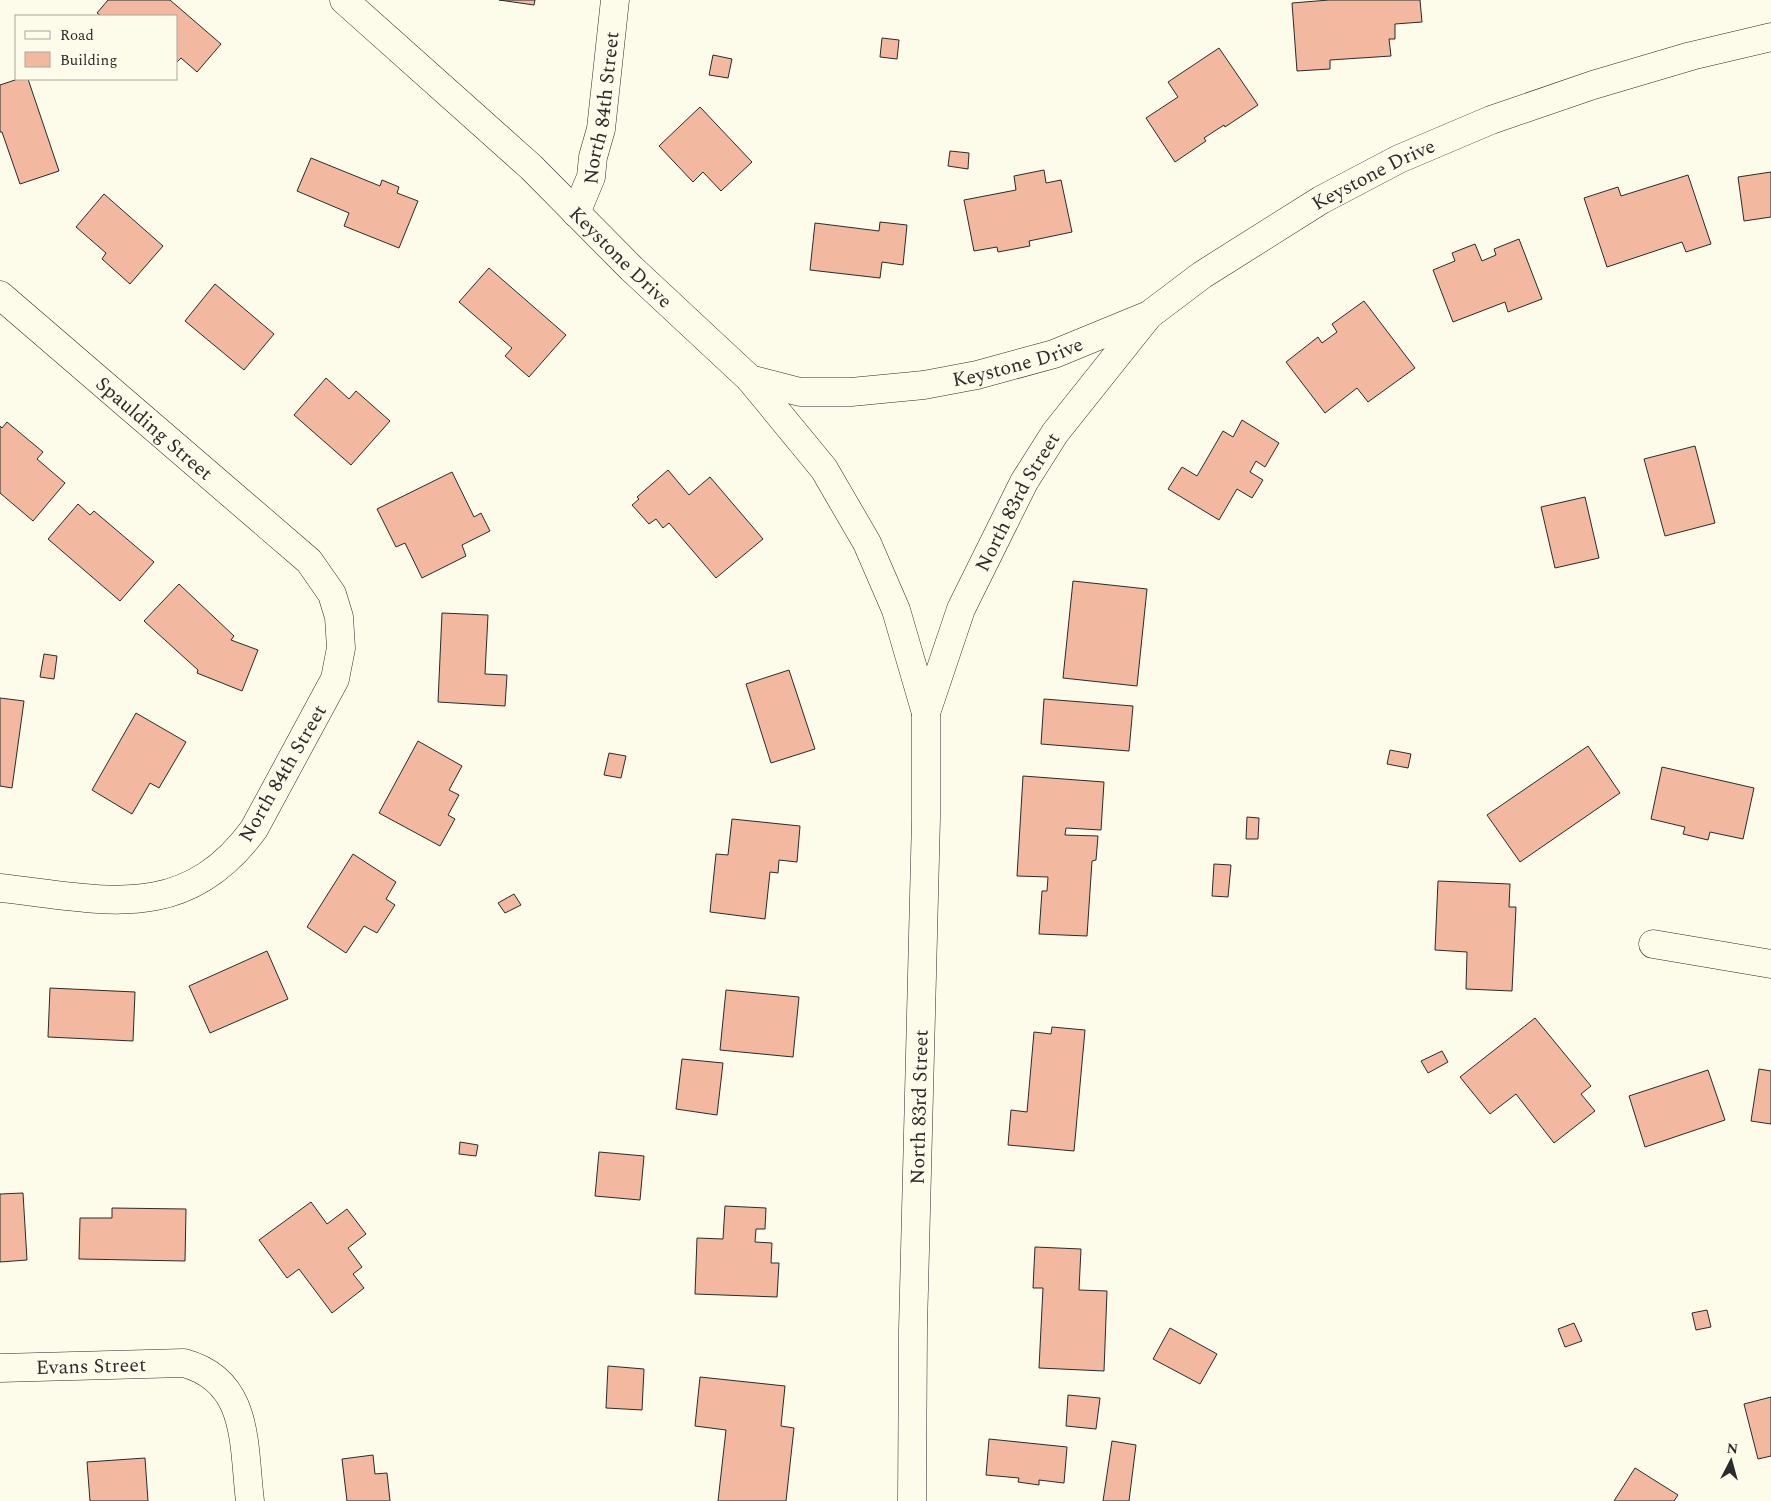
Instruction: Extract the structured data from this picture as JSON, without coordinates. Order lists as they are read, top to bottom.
{
  "streets": {
    "street": [
      "North 84th Street",
      "Keystone Drive",
      "Spaulding Street",
      "North 83rd Street",
      "Evans Street"
    ]
  },
  "crossings": [
    ["North 84th Street", "Keystone Drive"],
    ["North 84th Street", "Spaulding Street"],
    ["Keystone Drive", "North 83rd Street"]
  ],
  "legend": ["Road", "Building"],
  "north": "top"
}
